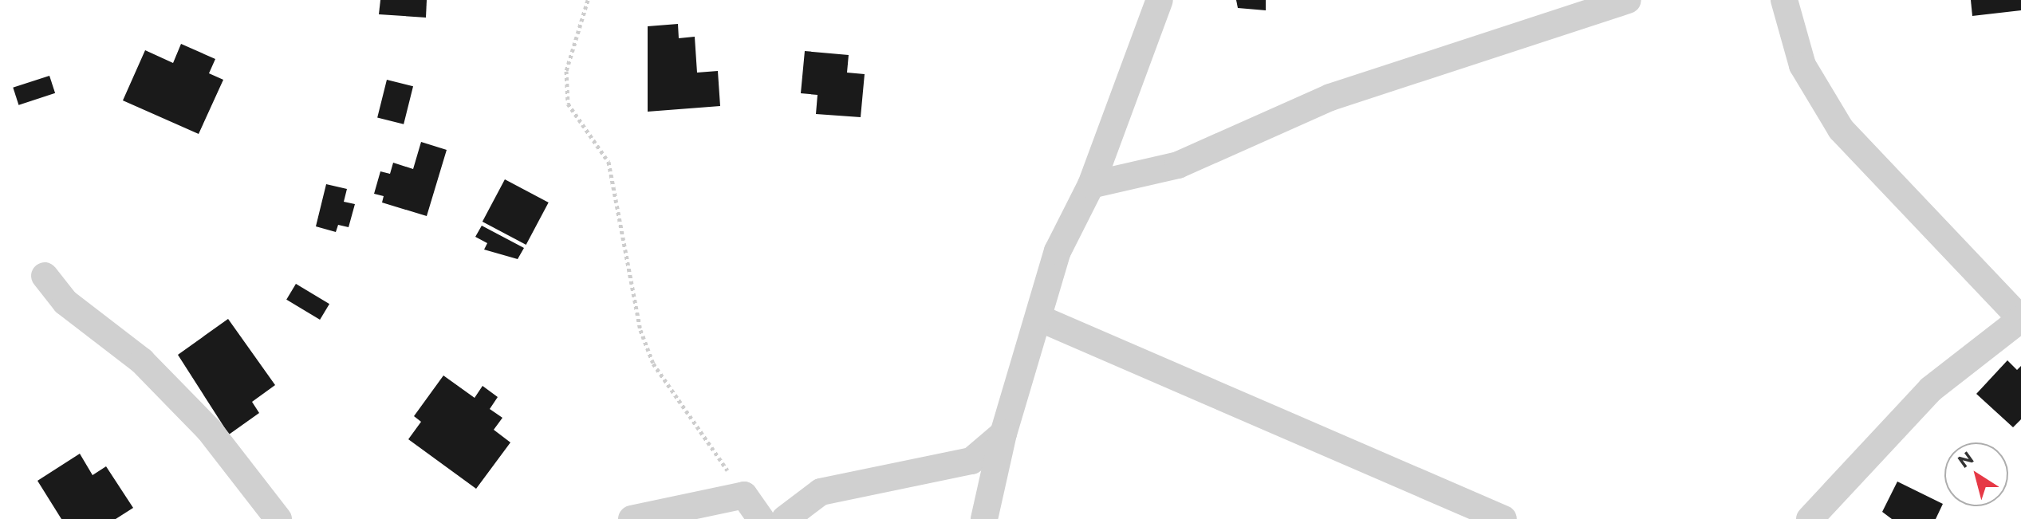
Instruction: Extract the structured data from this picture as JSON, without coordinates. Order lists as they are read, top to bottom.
{
  "north": "top left"
}
